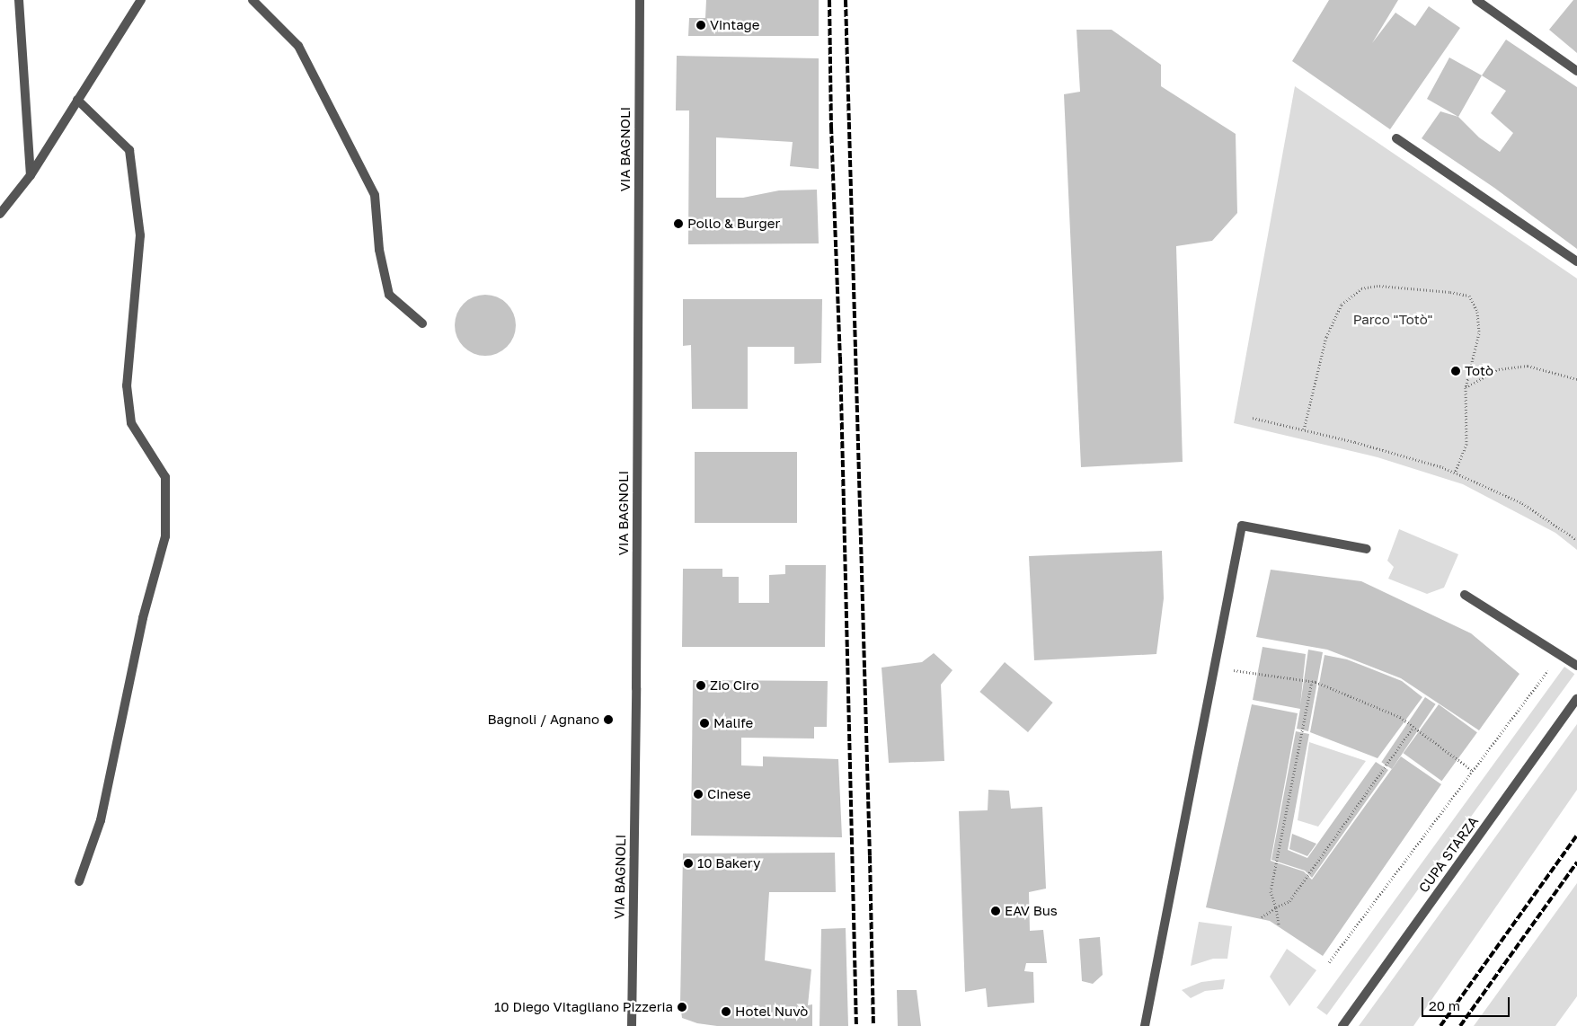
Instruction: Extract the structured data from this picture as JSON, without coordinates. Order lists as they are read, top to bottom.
{
  "streets": {
    "street": ["VIA BAGNOLI", "CUPA STARZA"]
  },
  "parks": ["Parco \"Totò\""],
  "places": [
    "Vintage",
    "Pollo & Burger",
    "Totò",
    "Zio Ciro",
    "Bagnoli / Agnano",
    "Malife",
    "Cinese",
    "10 Bakery",
    "EAV Bus",
    "10 Diego Vitagliano Pizzeria",
    "Hotel Nuvò"
  ],
  "scale_bar": "20 m"
}
